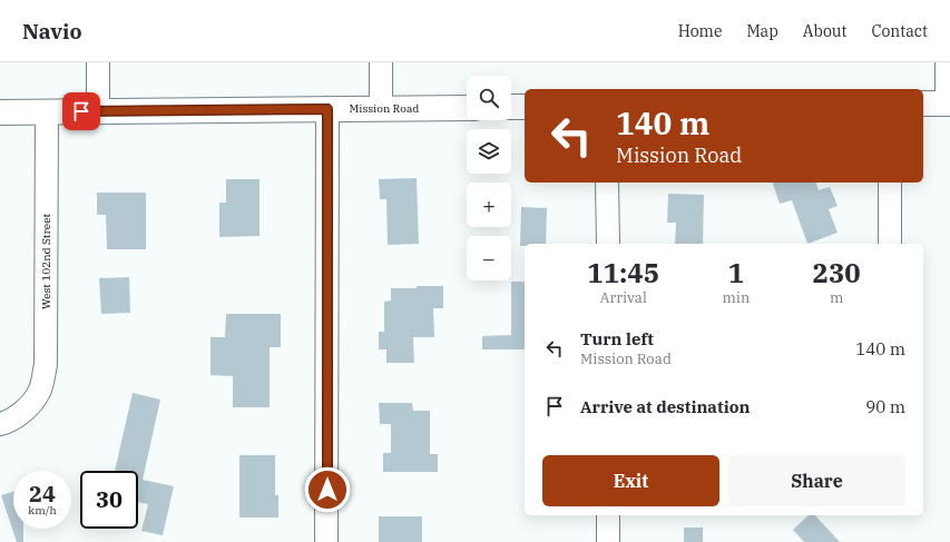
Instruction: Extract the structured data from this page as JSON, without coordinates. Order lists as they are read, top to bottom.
{
  "streets": {
    "main road": ["Mission Road"],
    "street": ["West 102nd Street"]
  },
  "crossings": [
    ["Mission Road", "West 102nd Street"]
  ],
  "page": {
    "header": "Navio",
    "nav": [
      "Home",
      "Map",
      "About",
      "Contact"
    ],
    "map_buttons": ["+", "−"],
    "turn": ["140 m", "Mission Road"],
    "eta": [
      "11:45",
      "Arrival",
      "1",
      "min",
      "230",
      "m"
    ],
    "list": [
      {
        "name": "Turn left",
        "note": "Mission Road",
        "value": "140 m"
      },
      {
        "name": "Arrive at destination",
        "value": "90 m"
      }
    ],
    "buttons": ["Exit", "Share"],
    "speed": "24 km/h",
    "limit": "30"
  }
}
